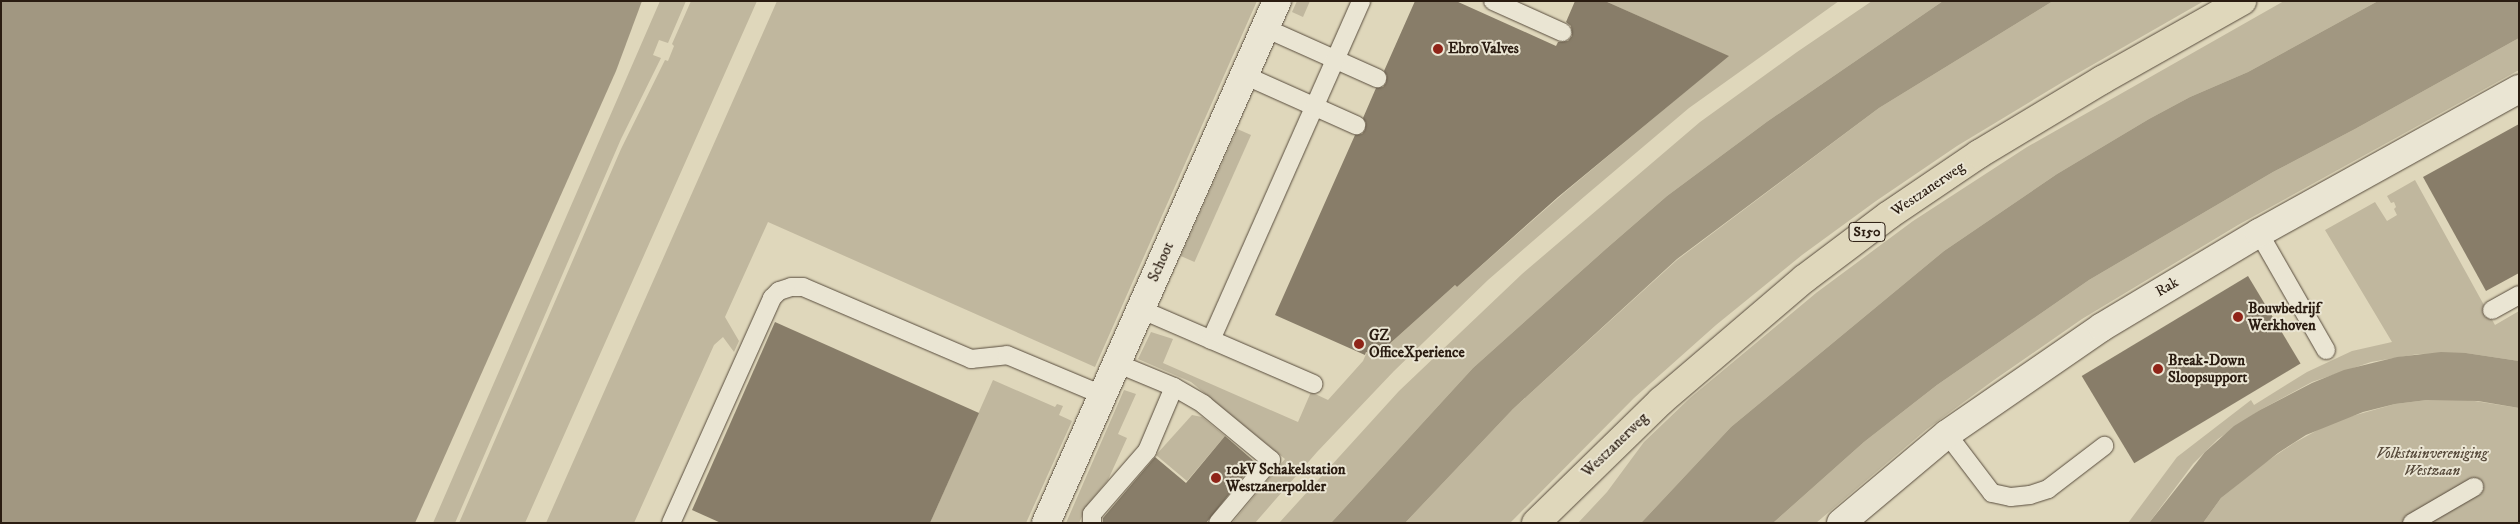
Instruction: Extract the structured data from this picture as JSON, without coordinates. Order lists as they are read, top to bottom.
{
  "streets": {
    "main road": ["Westzanerweg", "S150"],
    "street": ["Schoot", "Rak"]
  },
  "parks": ["Volkstuinvereniging Westzaan"],
  "places": [
    "Ebro Valves",
    "Bouwbedrijf Werkhoven",
    "GZ OfficeXperience",
    "Break-Down Sloopsupport",
    "10kV Schakelstation Westzanerpolder"
  ]
}
